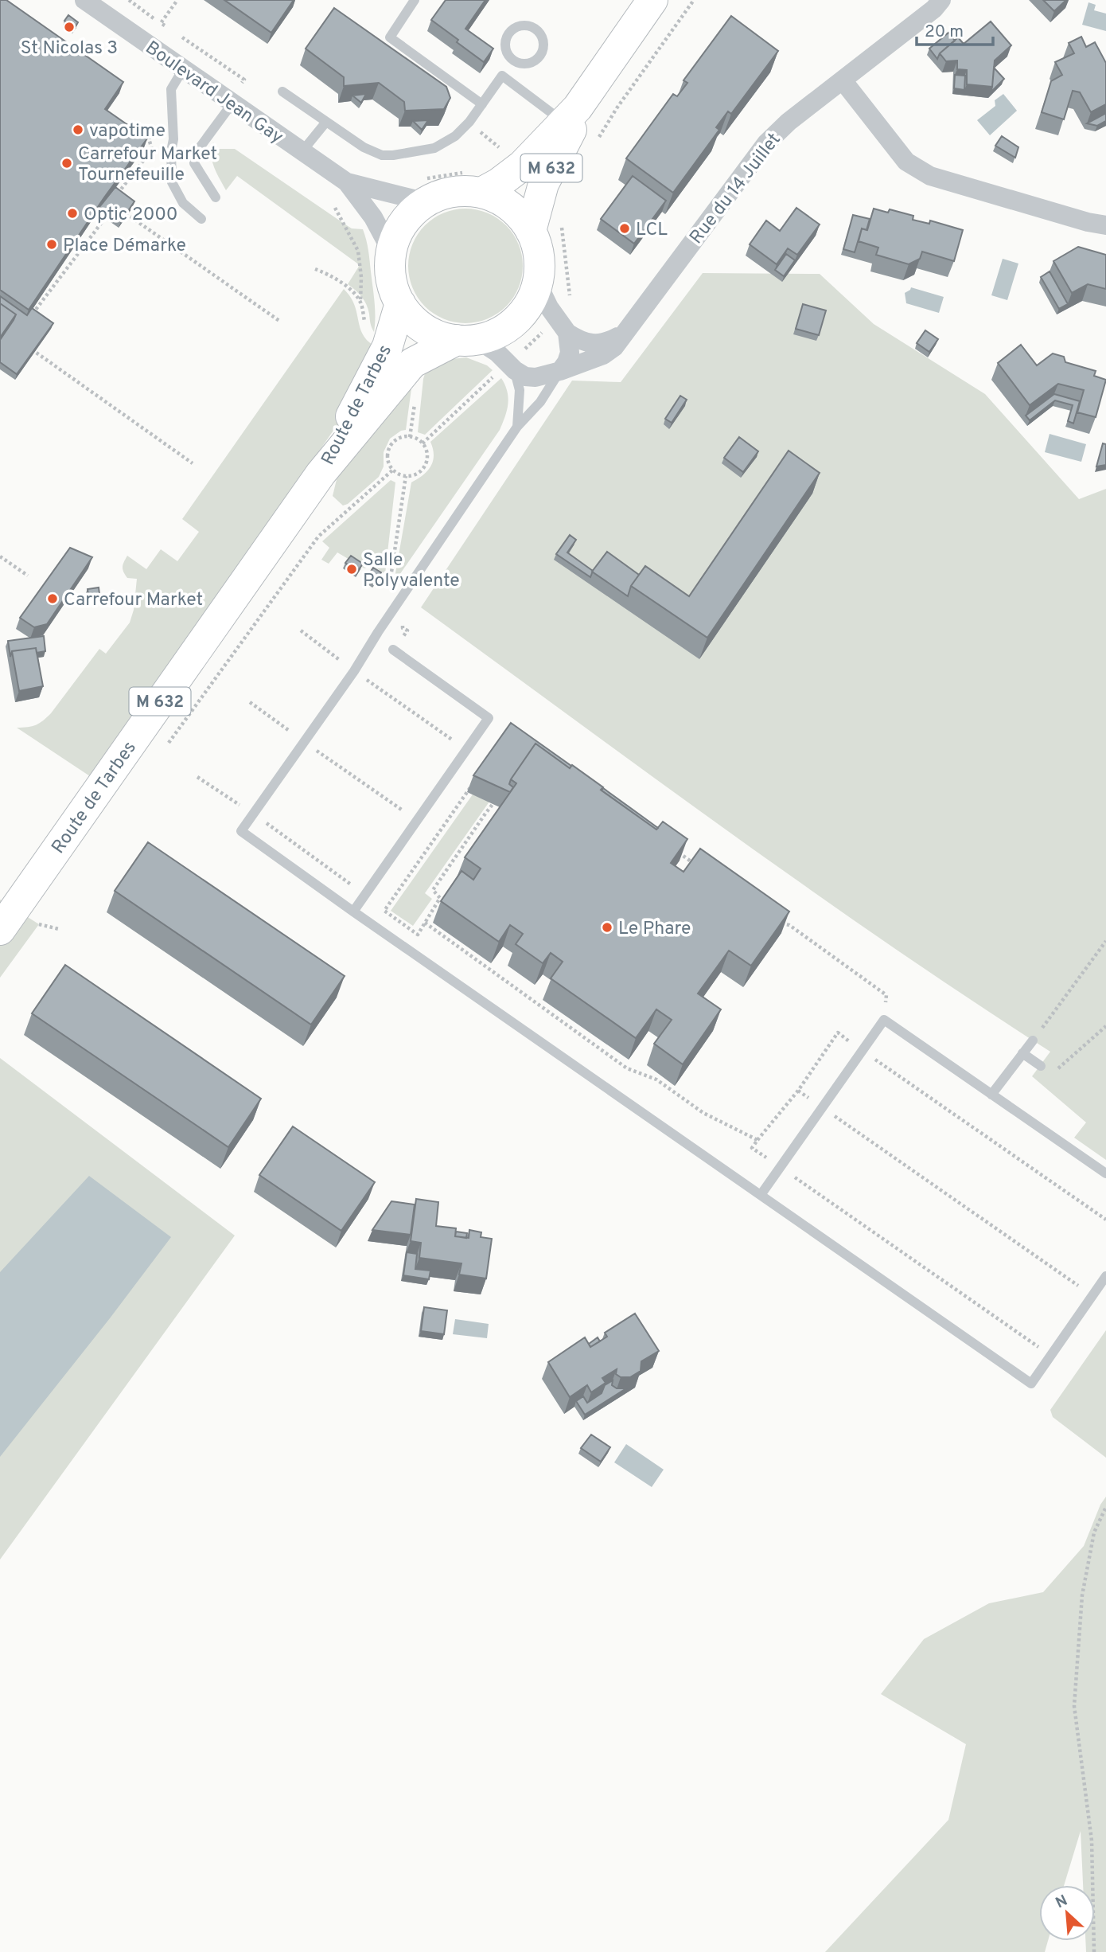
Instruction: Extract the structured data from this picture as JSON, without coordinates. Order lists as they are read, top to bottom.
{
  "streets": {
    "main road": ["M 632", "Route de Tarbes"],
    "street": ["Boulevard Jean Gay", "Rue du 14 Juillet"]
  },
  "crossings": [
    ["Boulevard Jean Gay", "M 632"],
    ["Boulevard Jean Gay", "Route de Tarbes"],
    ["M 632", "Route de Tarbes"]
  ],
  "places": [
    "St Nicolas 3",
    "vapotime",
    "Carrefour Market Tournefeuille",
    "Optic 2000",
    "LCL",
    "Place Démarke",
    "Salle Polyvalente",
    "Carrefour Market",
    "Le Phare"
  ],
  "scale_bar": "20 m",
  "north": "top left"
}
